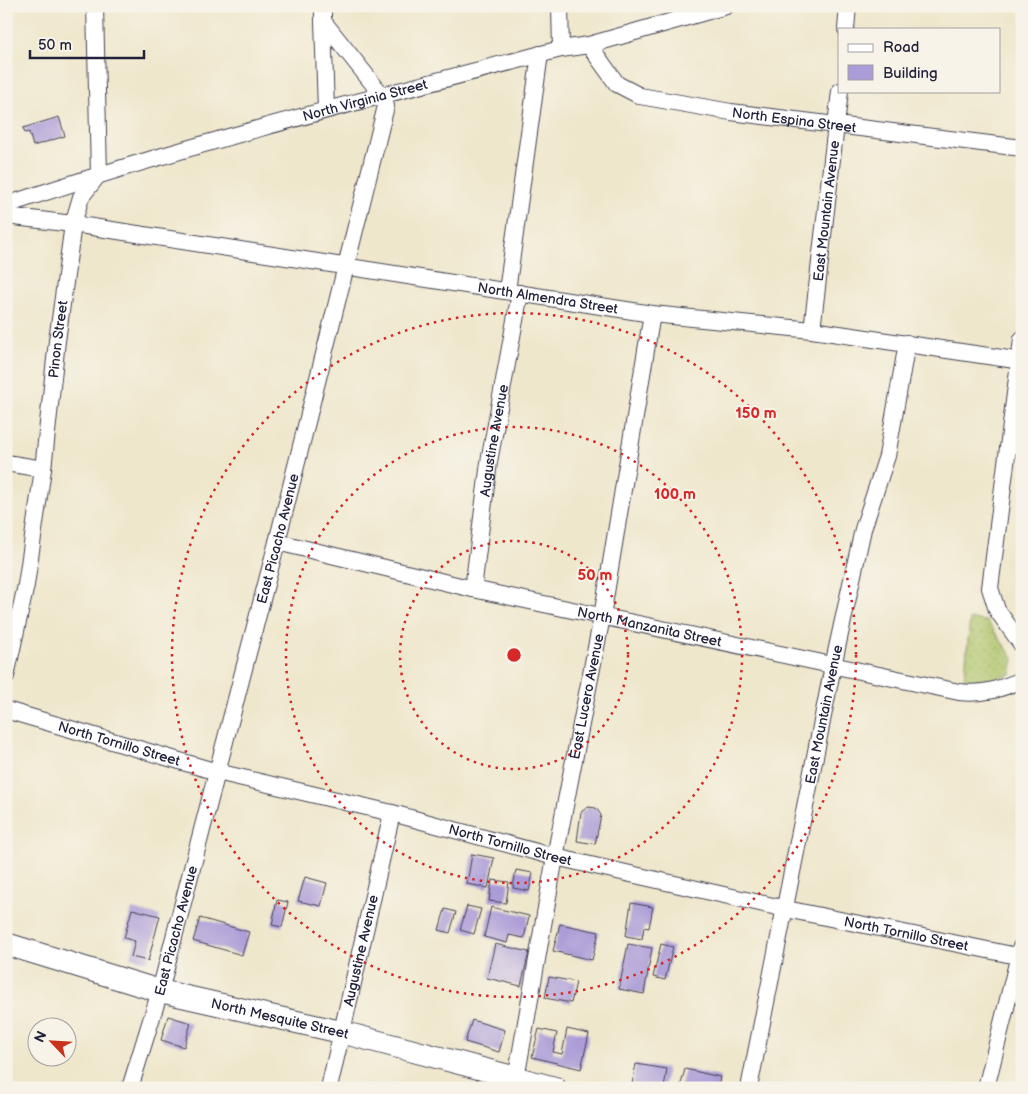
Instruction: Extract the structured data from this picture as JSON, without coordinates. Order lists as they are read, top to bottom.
{
  "streets": {
    "street": [
      "North Virginia Street",
      "North Espina Street",
      "East Mountain Avenue",
      "North Almendra Street",
      "Pinon Street",
      "Augustine Avenue",
      "East Picacho Avenue",
      "North Manzanita Street",
      "East Lucero Avenue",
      "North Tornillo Street",
      "North Mesquite Street"
    ]
  },
  "crossings": [
    ["North Virginia Street", "North Espina Street"],
    ["North Virginia Street", "Pinon Street"],
    ["North Virginia Street", "Augustine Avenue"],
    ["North Virginia Street", "East Picacho Avenue"],
    ["North Espina Street", "East Mountain Avenue"],
    ["East Mountain Avenue", "North Almendra Street"],
    ["East Mountain Avenue", "North Manzanita Street"],
    ["East Mountain Avenue", "North Tornillo Street"],
    ["North Almendra Street", "Pinon Street"],
    ["North Almendra Street", "Augustine Avenue"],
    ["North Almendra Street", "East Picacho Avenue"],
    ["North Almendra Street", "East Lucero Avenue"],
    ["Augustine Avenue", "North Manzanita Street"],
    ["Augustine Avenue", "North Tornillo Street"],
    ["Augustine Avenue", "North Mesquite Street"],
    ["East Picacho Avenue", "North Manzanita Street"],
    ["East Picacho Avenue", "North Tornillo Street"],
    ["East Picacho Avenue", "North Mesquite Street"],
    ["North Manzanita Street", "East Lucero Avenue"],
    ["East Lucero Avenue", "North Tornillo Street"],
    ["East Lucero Avenue", "North Mesquite Street"]
  ],
  "legend": ["Road", "Building"],
  "scale_bar": "50 m",
  "north": "top left",
  "rings": ["150 m", "100 m", "50 m"]
}
